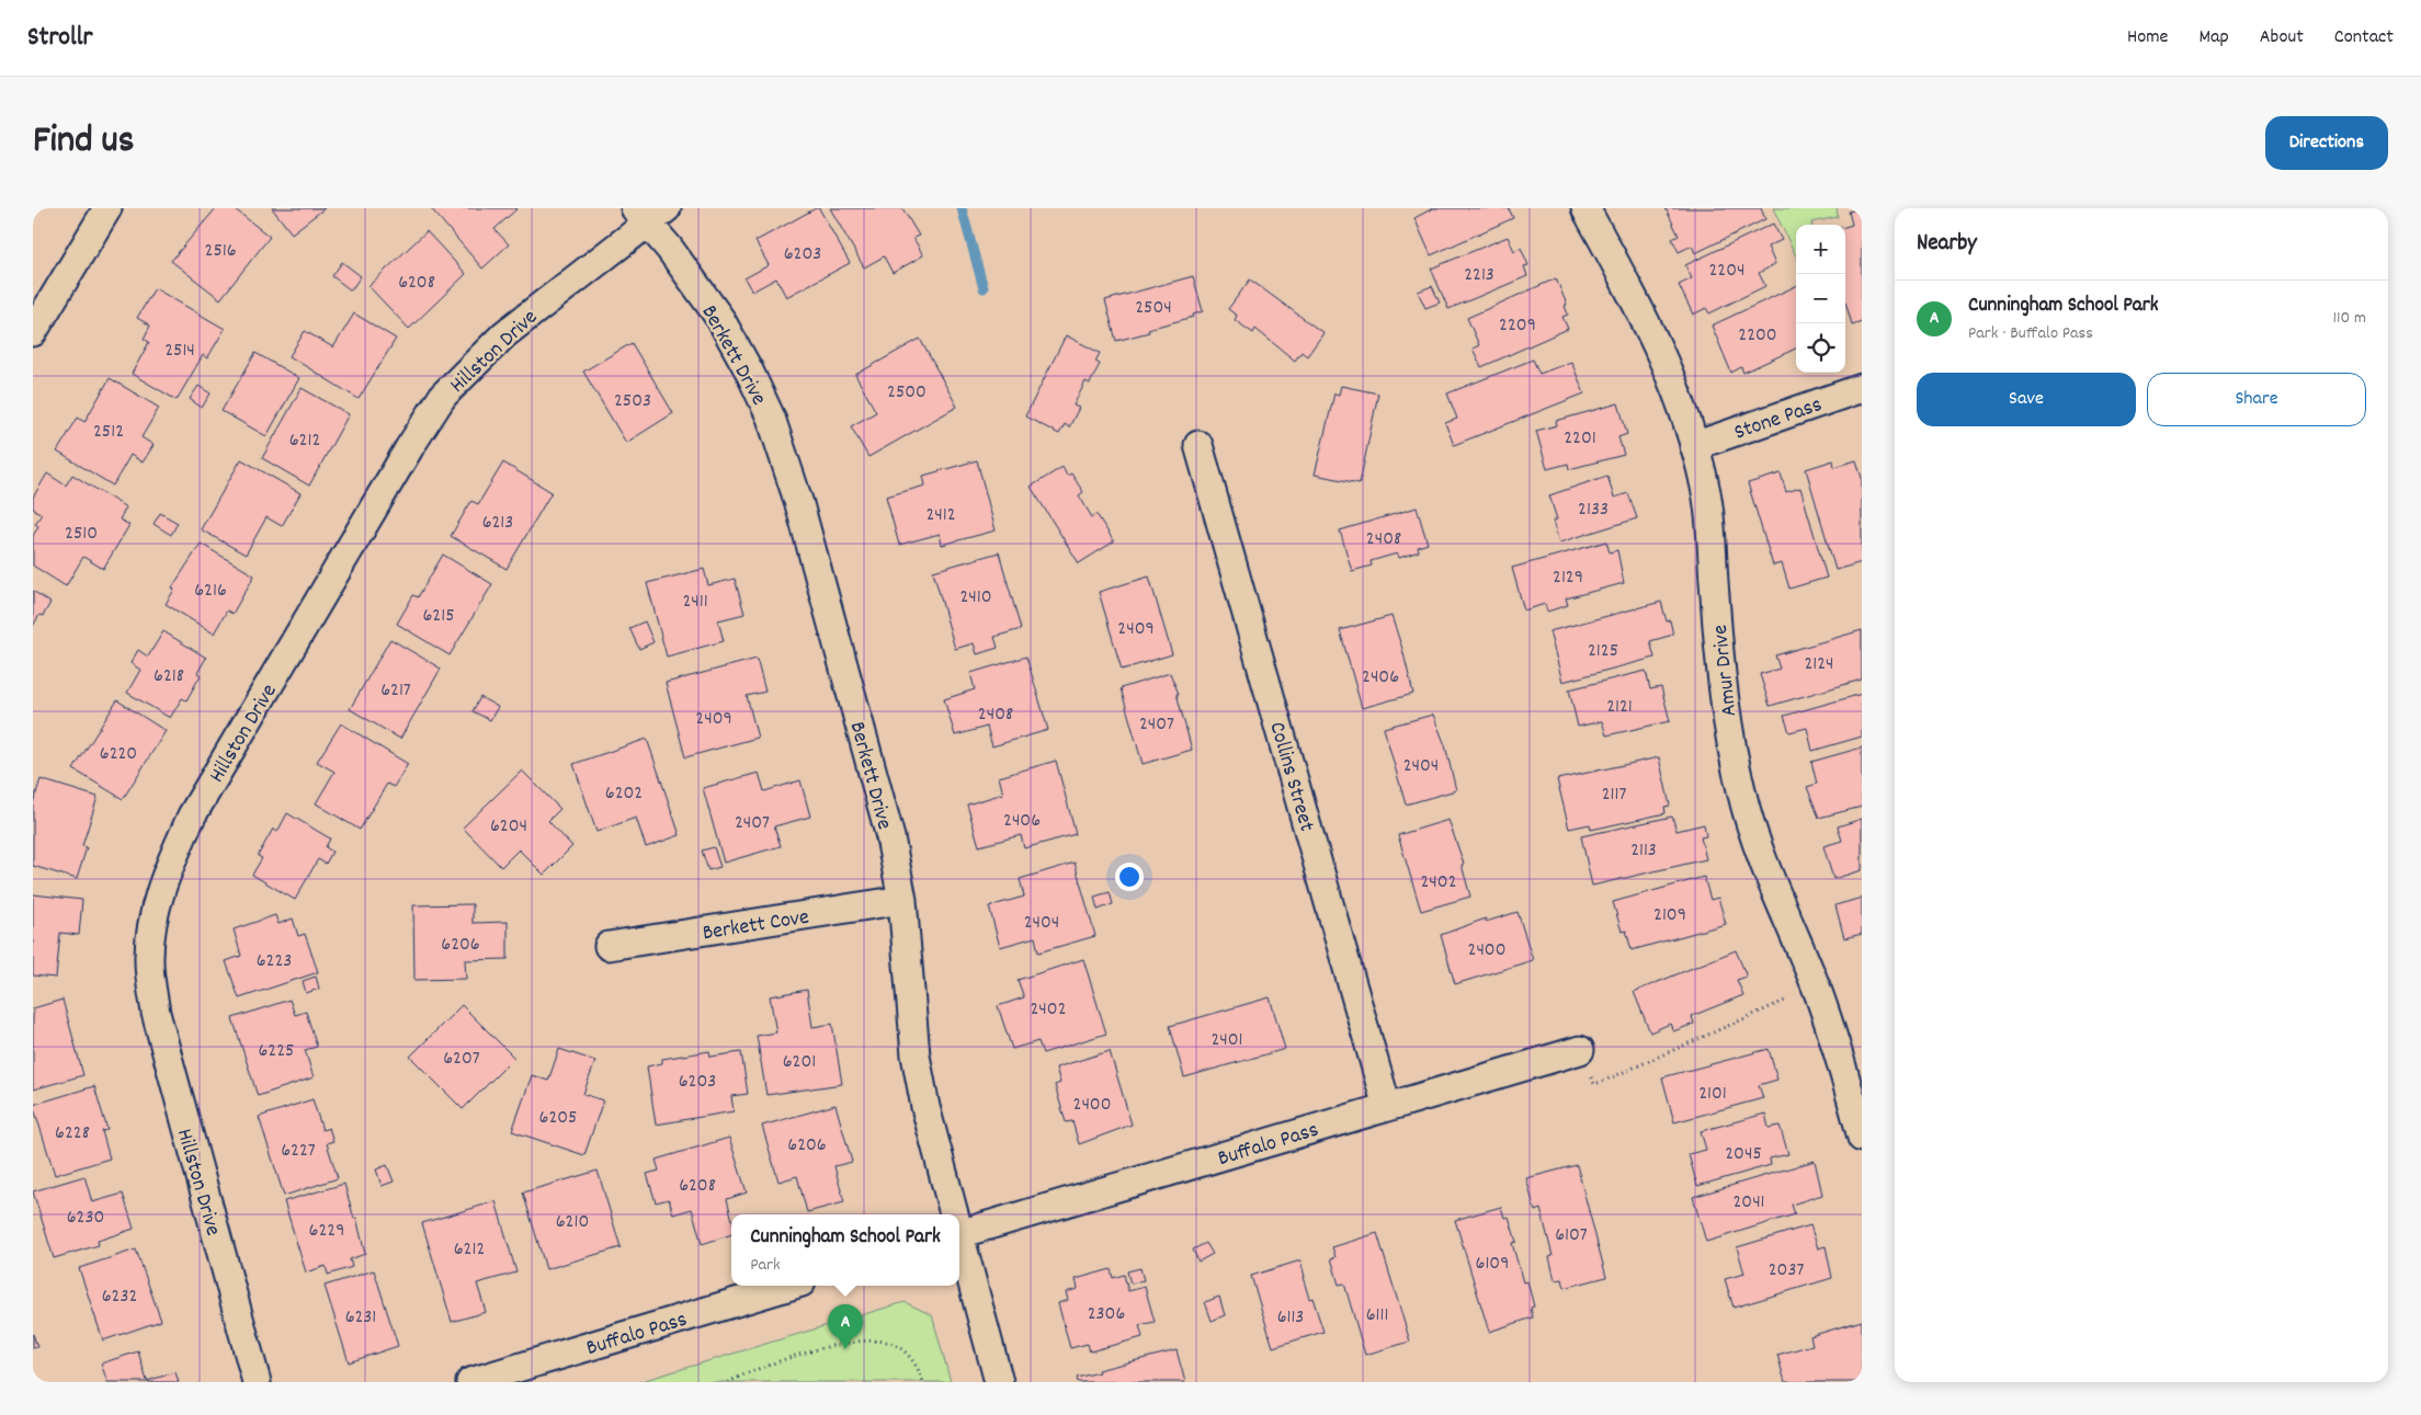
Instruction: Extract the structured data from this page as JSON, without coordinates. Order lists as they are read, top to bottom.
{
  "streets": {
    "street": [
      "Hillston Drive",
      "Berkett Drive",
      "Stone Pass",
      "Amur Drive",
      "Collins Street",
      "Berkett Cove",
      "Buffalo Pass"
    ]
  },
  "crossings": [
    ["Hillston Drive", "Berkett Drive"],
    ["Berkett Drive", "Berkett Cove"],
    ["Stone Pass", "Amur Drive"],
    ["Collins Street", "Buffalo Pass"]
  ],
  "house_numbers": [
    "2516",
    "6203",
    "2204",
    "2213",
    "6208",
    "2504",
    "2209",
    "2200",
    "2514",
    "2500",
    "2503",
    "2512",
    "2201",
    "6212",
    "2133",
    "2412",
    "6213",
    "2510",
    "2408",
    "2129",
    "6216",
    "2410",
    "2411",
    "6215",
    "2409",
    "2125",
    "2124",
    "6218",
    "2406",
    "6217",
    "2121",
    "2408",
    "2409",
    "2407",
    "6220",
    "2404",
    "6202",
    "2117",
    "2406",
    "2407",
    "6204",
    "2113",
    "2402",
    "2109",
    "2404",
    "6206",
    "2400",
    "6223",
    "2402",
    "2401",
    "6225",
    "6207",
    "6201",
    "6203",
    "2101",
    "2400",
    "6205",
    "6228",
    "6206",
    "6227",
    "2045",
    "6208",
    "2041",
    "6230",
    "6210",
    "6229",
    "6107",
    "6212",
    "6109",
    "2037",
    "6232",
    "2306",
    "6111",
    "6231",
    "6113"
  ],
  "page": {
    "header": "Strollr",
    "nav": [
      "Home",
      "Map",
      "About",
      "Contact"
    ],
    "title": "Find us",
    "buttons": [
      "Directions",
      ["Save", "Share"]
    ],
    "heading": "Nearby",
    "map_buttons": ["+", "−"],
    "list": [
      {
        "mark": "A",
        "name": "Cunningham School Park",
        "note": "Park · Buffalo Pass",
        "value": "110 m"
      }
    ],
    "popup": ["Cunningham School Park", "Park"],
    "pins": "A"
  }
}
